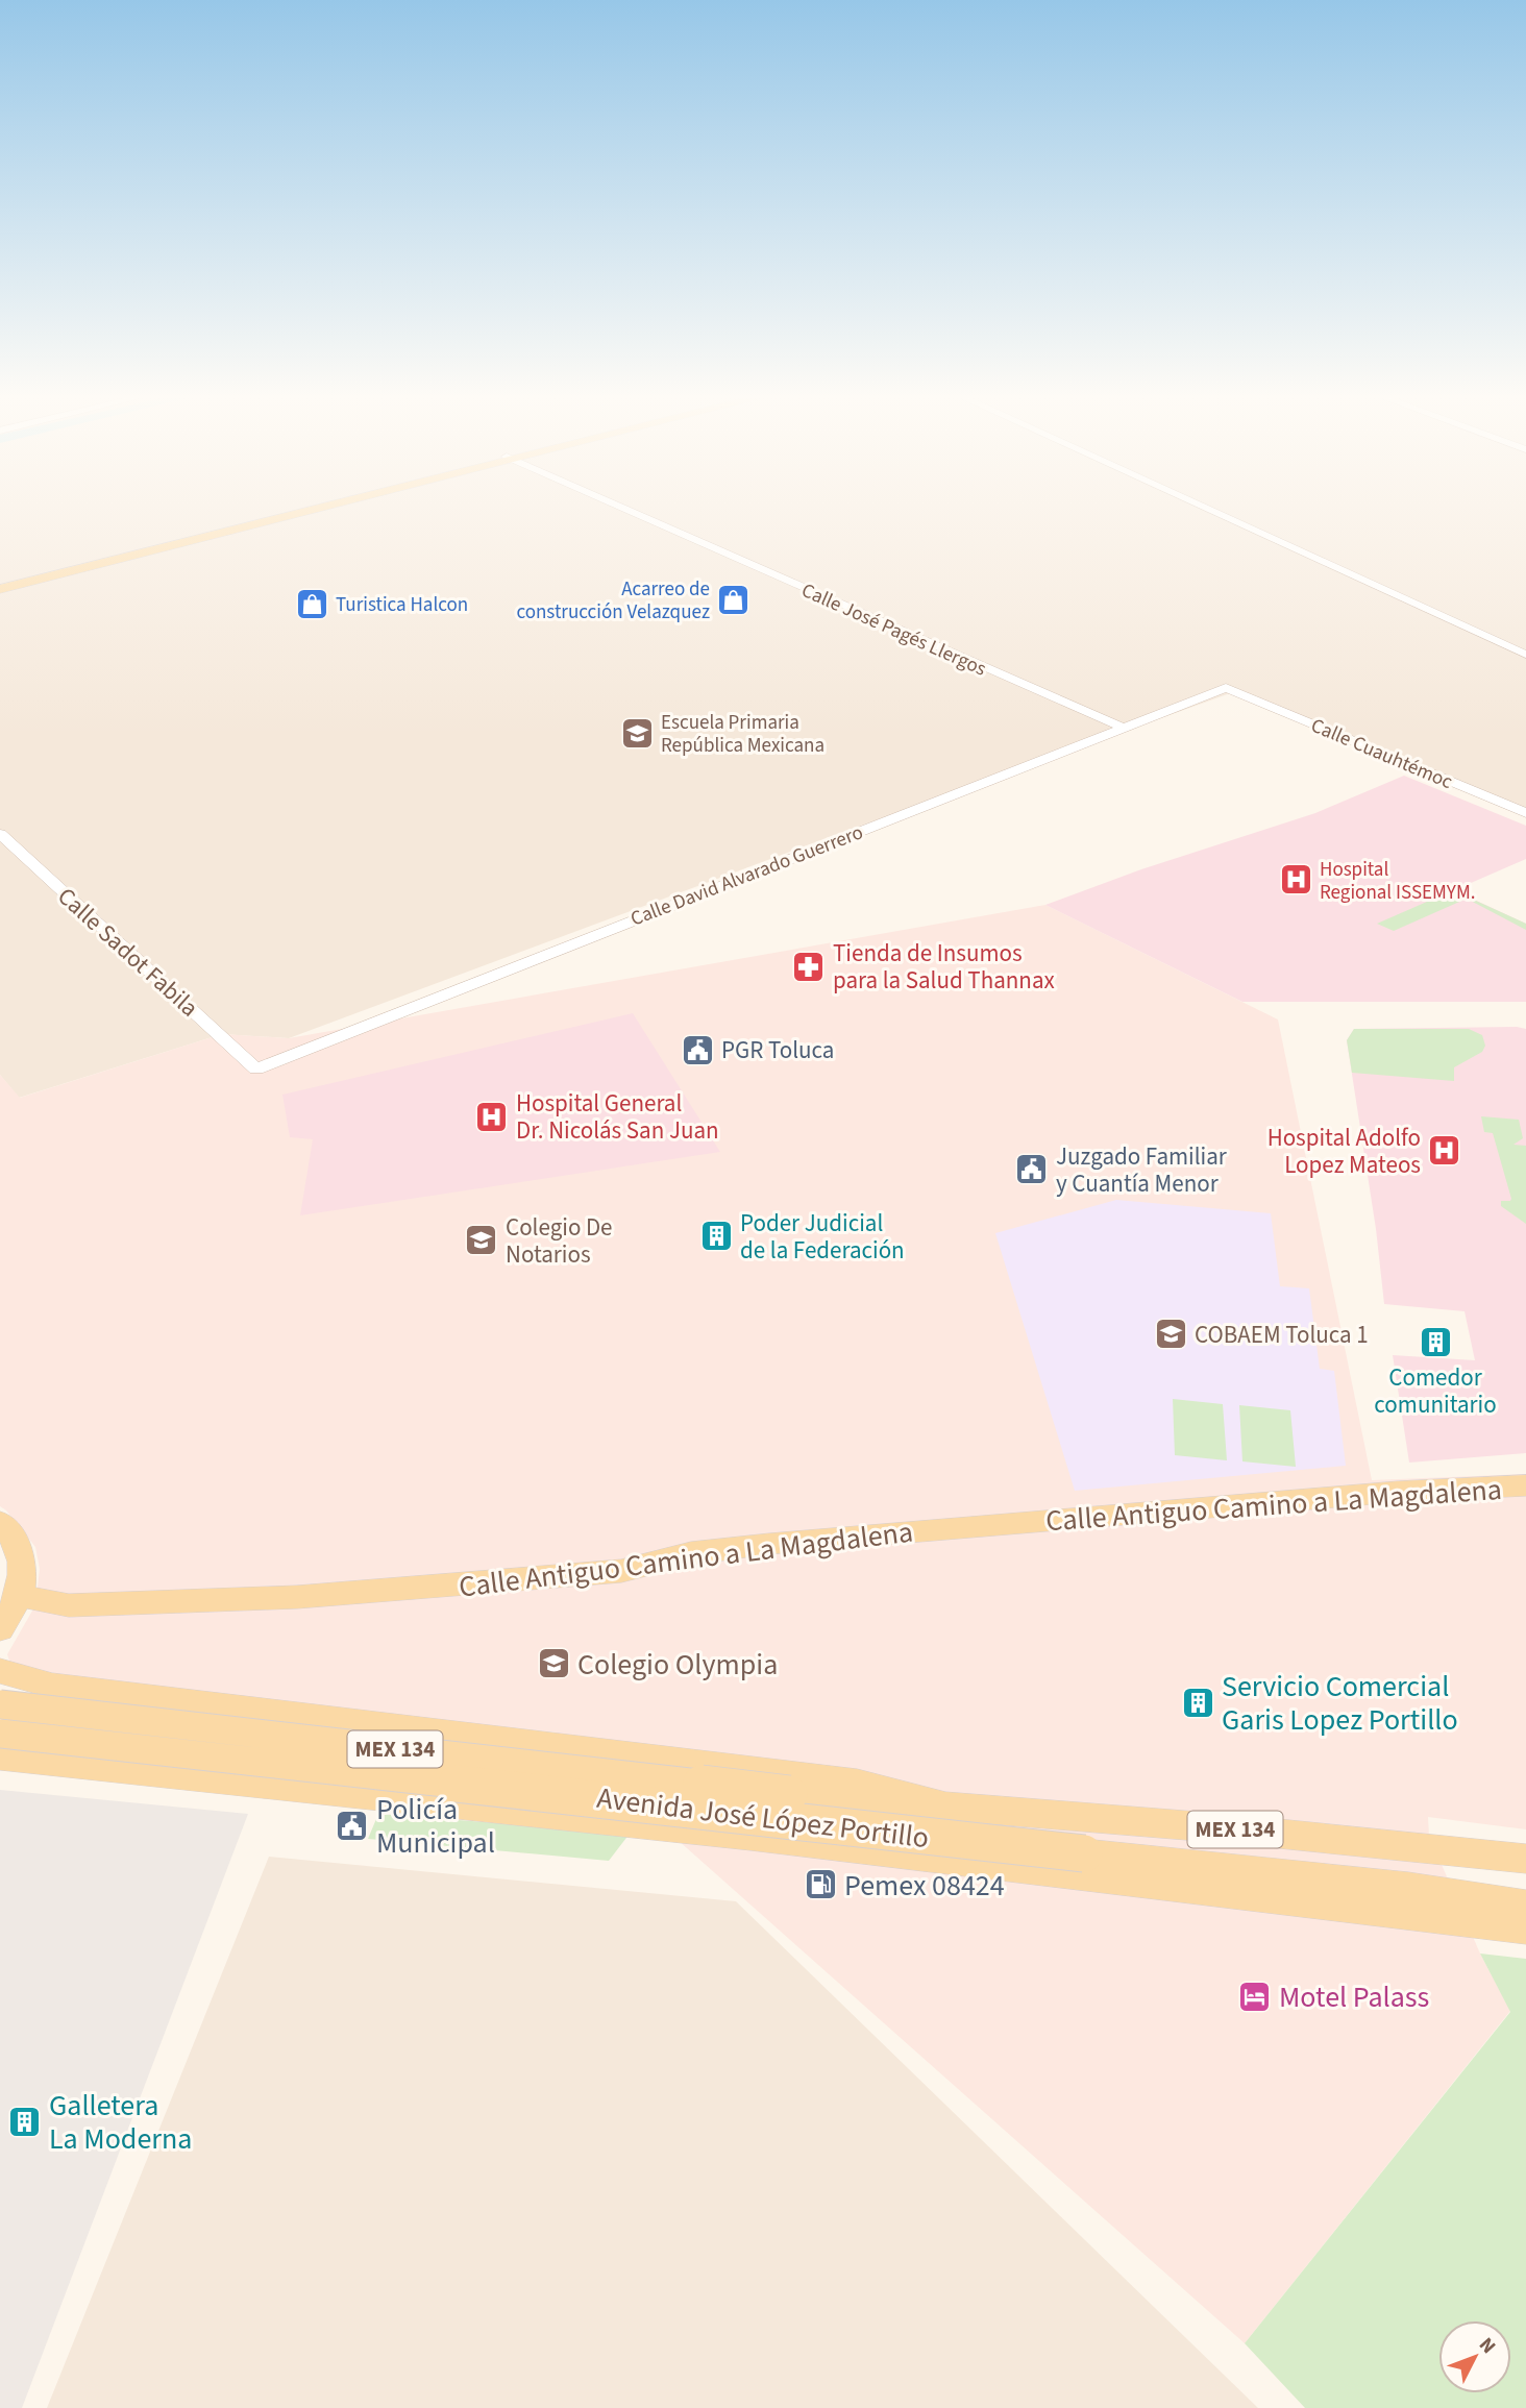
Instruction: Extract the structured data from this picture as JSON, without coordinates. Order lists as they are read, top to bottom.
{
  "streets": {
    "main road": ["Calle Antiguo Camino a La Magdalena", "MEX 134", "Avenida José López Portillo"],
    "street": [
      "Calle José Pagés Llergos",
      "Calle Cuauhtémoc",
      "Calle David Alvarado Guerrero",
      "Calle Sadot Fabila"
    ]
  },
  "crossings": [
    ["Calle José Pagés Llergos", "Calle David Alvarado Guerrero"],
    ["Calle Cuauhtémoc", "Calle David Alvarado Guerrero"],
    ["Calle David Alvarado Guerrero", "Calle Sadot Fabila"]
  ],
  "places": {
    "shop": ["Acarreo de construcción Velazquez", "Turistica Halcon"],
    "school or university": [
      "Escuela Primaria República Mexicana",
      "Colegio De Notarios",
      "COBAEM Toluca 1",
      "Colegio Olympia"
    ],
    "hospital": ["Hospital Regional ISSEMYM.", "Hospital General Dr. Nicolás San Juan", "Hospital Adolfo Lopez Mateos"],
    "pharmacy": ["Tienda de Insumos para la Salud Thannax"],
    "public building": ["PGR Toluca", "Juzgado Familiar y Cuantía Menor", "Policía Municipal"],
    "building": [
      "Poder Judicial de la Federación",
      "Comedor comunitario",
      "Servicio Comercial Garis Lopez Portillo",
      "Galletera La Moderna"
    ],
    "fuel station": ["Pemex 08424"],
    "hotel": ["Motel Palass"]
  },
  "north": "top right"
}
